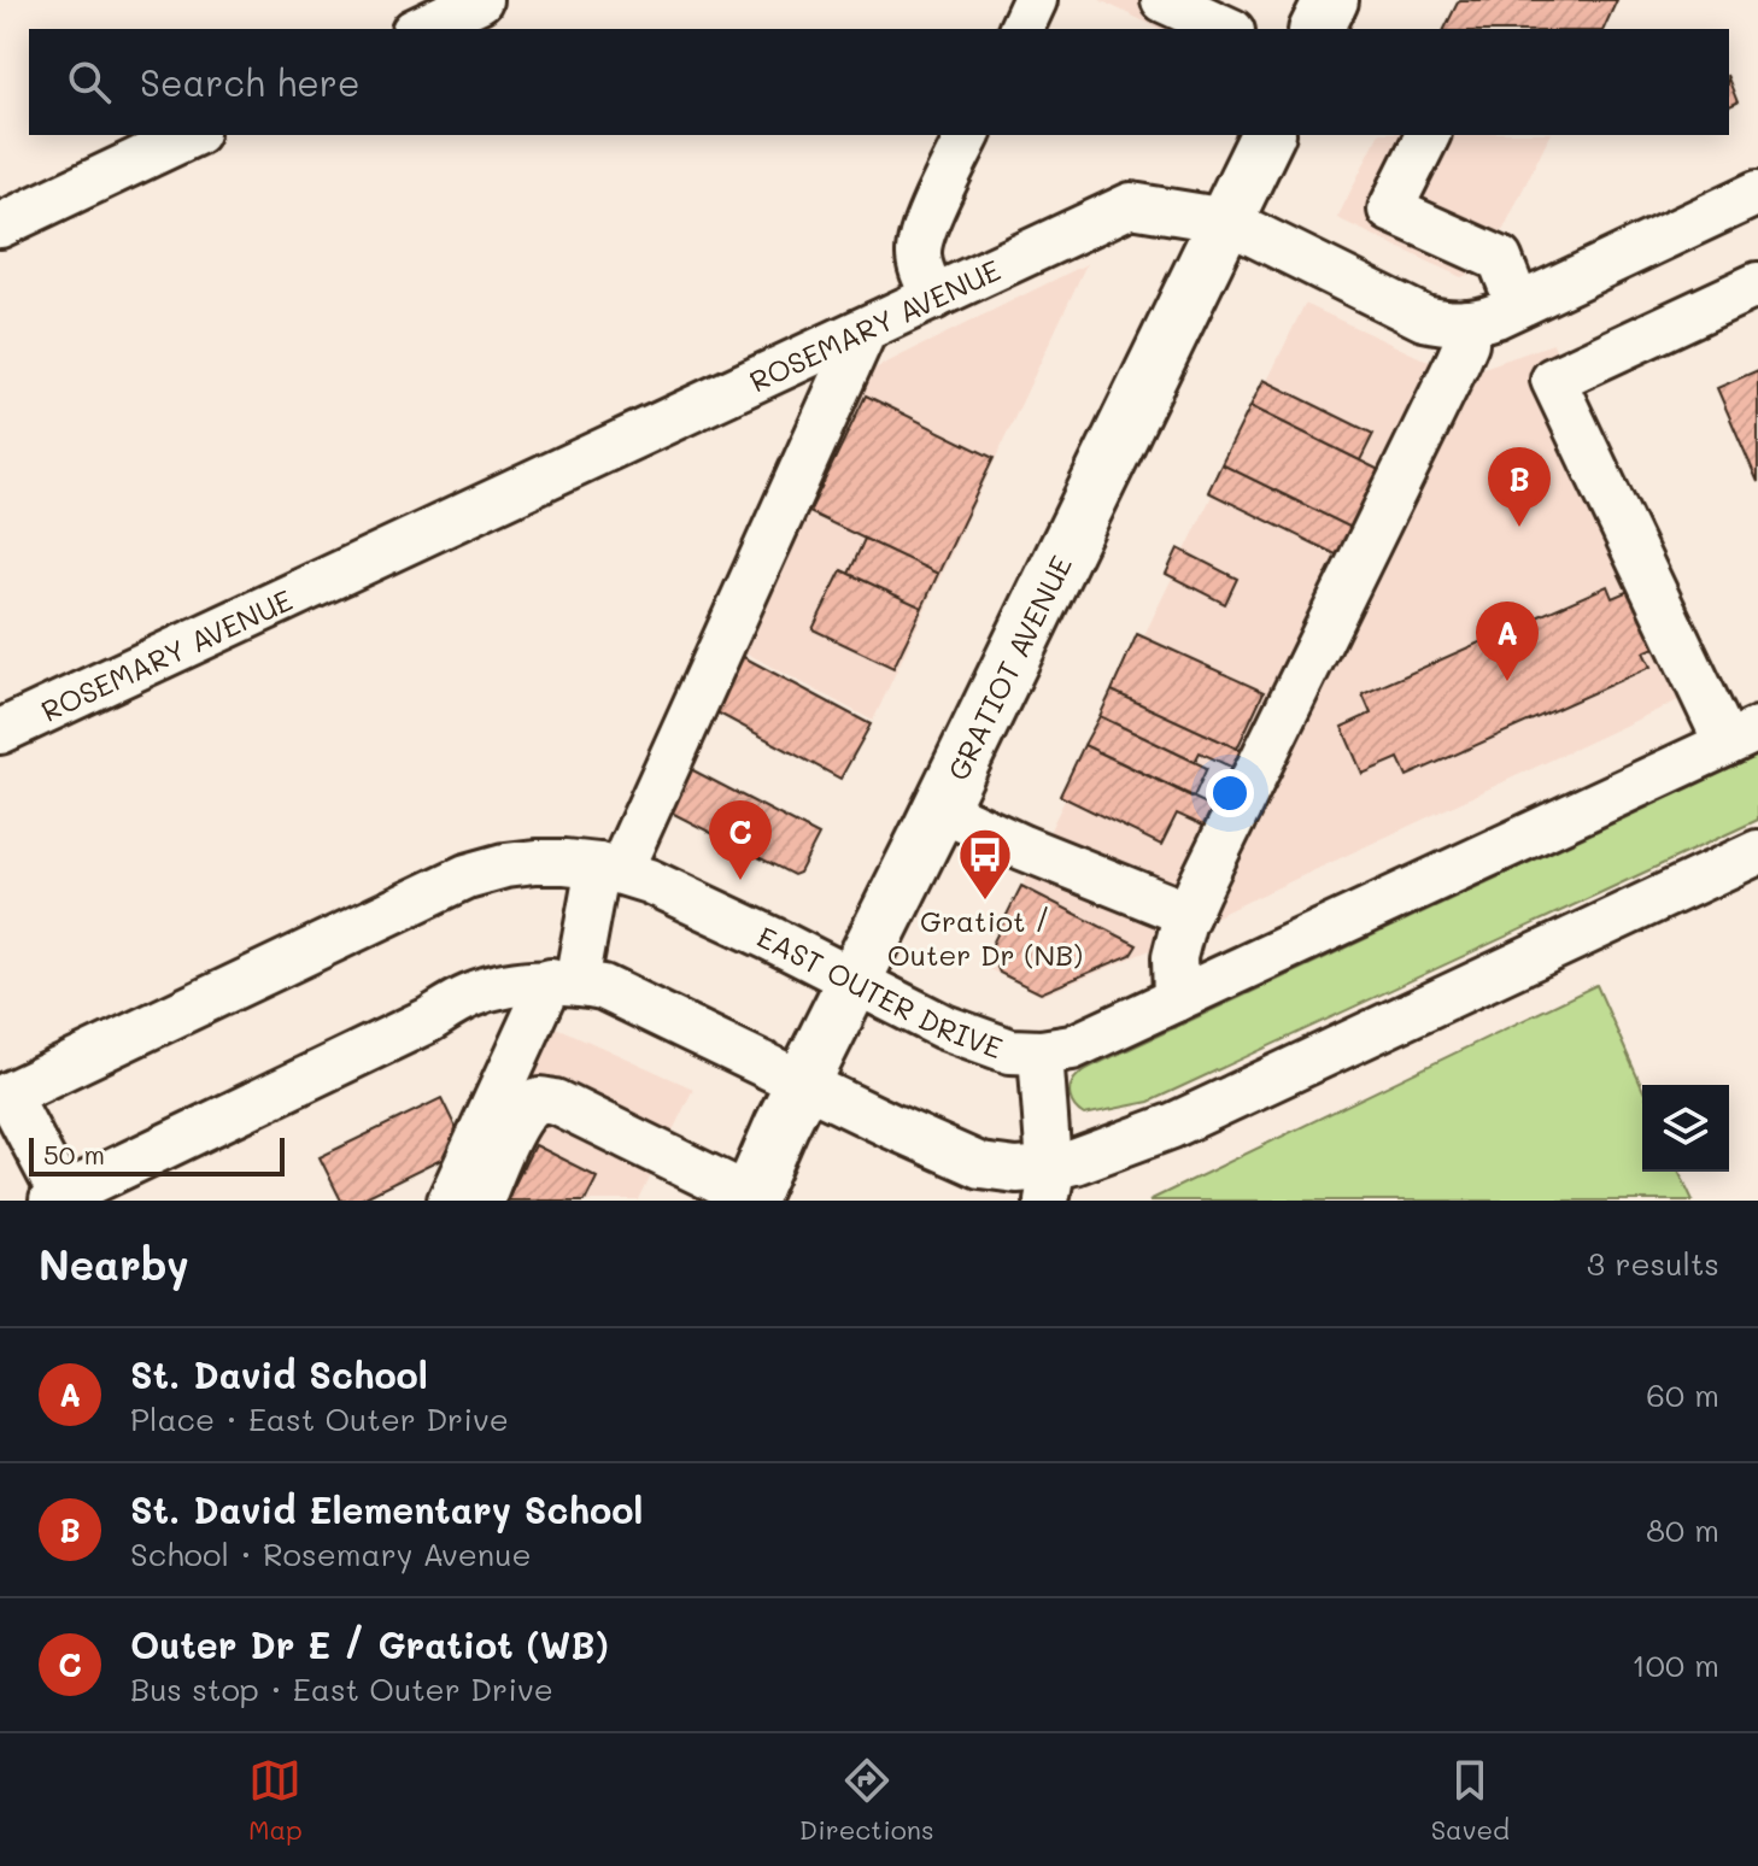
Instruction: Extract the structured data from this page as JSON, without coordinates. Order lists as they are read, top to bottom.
{
  "streets": {
    "main road": ["GRATIOT AVENUE"],
    "street": ["ROSEMARY AVENUE", "EAST OUTER DRIVE"]
  },
  "crossings": [
    ["ROSEMARY AVENUE", "GRATIOT AVENUE"],
    ["GRATIOT AVENUE", "EAST OUTER DRIVE"]
  ],
  "places": {
    "bus stop": ["Gratiot / Outer Dr (NB)"]
  },
  "scale_bar": "50 m",
  "page": {
    "search": "Search here",
    "pins": ["B", "A", "C"],
    "scale": "50 m",
    "heading": ["Nearby", "3 results"],
    "list": [
      {
        "mark": "A",
        "name": "St. David School",
        "note": "Place · East Outer Drive",
        "value": "60 m"
      },
      {
        "mark": "B",
        "name": "St. David Elementary School",
        "note": "School · Rosemary Avenue",
        "value": "80 m"
      },
      {
        "mark": "C",
        "name": "Outer Dr E / Gratiot (WB)",
        "note": "Bus stop · East Outer Drive",
        "value": "100 m"
      }
    ],
    "nav": ["Map", "Directions", "Saved"]
  }
}
